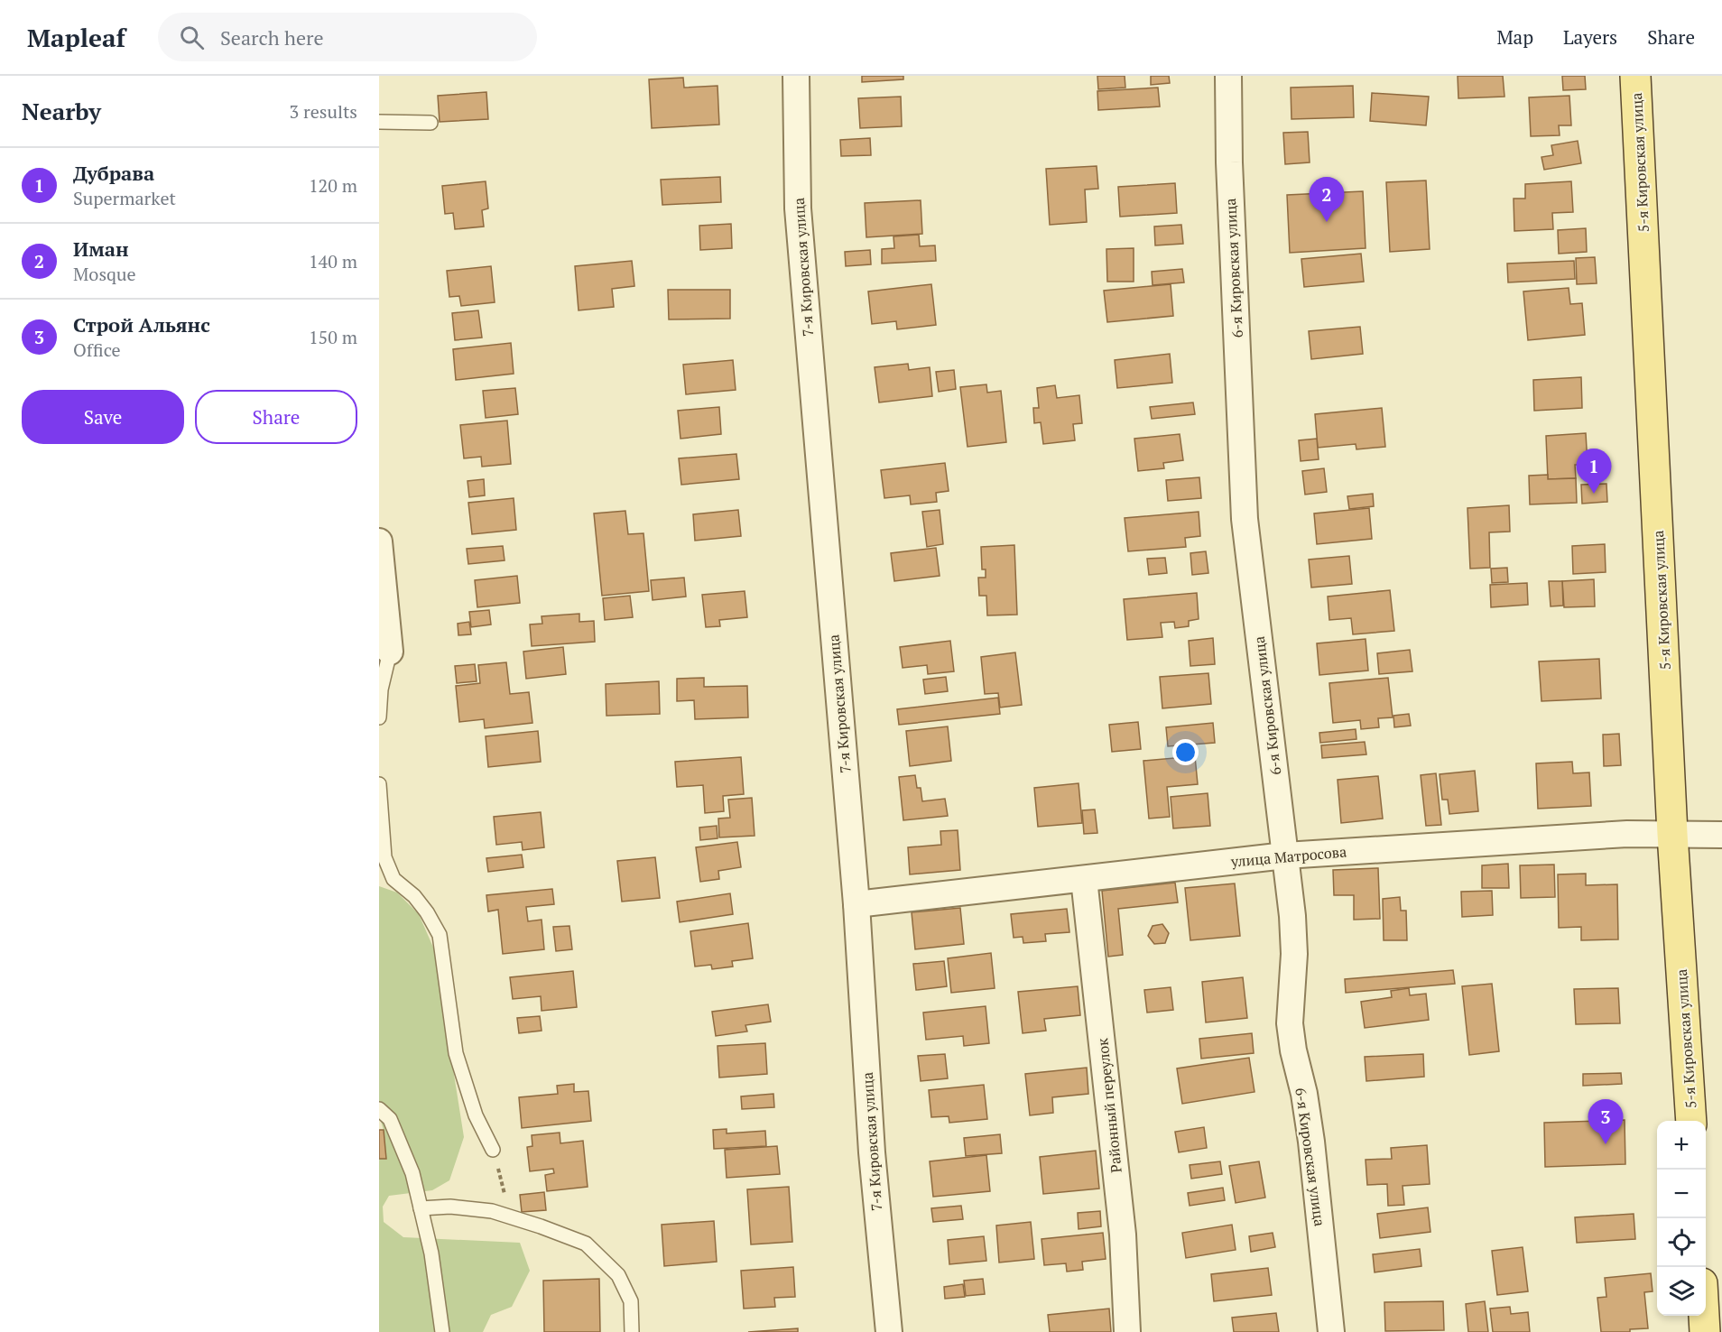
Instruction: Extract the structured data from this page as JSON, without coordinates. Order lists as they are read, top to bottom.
{
  "streets": {
    "main road": ["5-я Кировская улица"],
    "street": [
      "7-я Кировская улица",
      "6-я Кировская улица",
      "улица Матросова",
      "Районный переулок"
    ]
  },
  "crossings": [
    ["5-я Кировская улица", "улица Матросова"],
    ["7-я Кировская улица", "улица Матросова"],
    ["6-я Кировская улица", "улица Матросова"],
    ["улица Матросова", "Районный переулок"]
  ],
  "page": {
    "header": "Mapleaf",
    "search": "Search here",
    "nav": ["Map", "Layers", "Share"],
    "heading": ["Nearby", "3 results"],
    "list": [
      {
        "mark": "1",
        "name": "Дубрава",
        "note": "Supermarket",
        "value": "120 m"
      },
      {
        "mark": "2",
        "name": "Иман",
        "note": "Mosque",
        "value": "140 m"
      },
      {
        "mark": "3",
        "name": "Строй Альянс",
        "note": "Office",
        "value": "150 m"
      }
    ],
    "pins": ["2", "1", "3"],
    "buttons": ["Save", "Share"],
    "map_buttons": ["+", "−"]
  }
}
